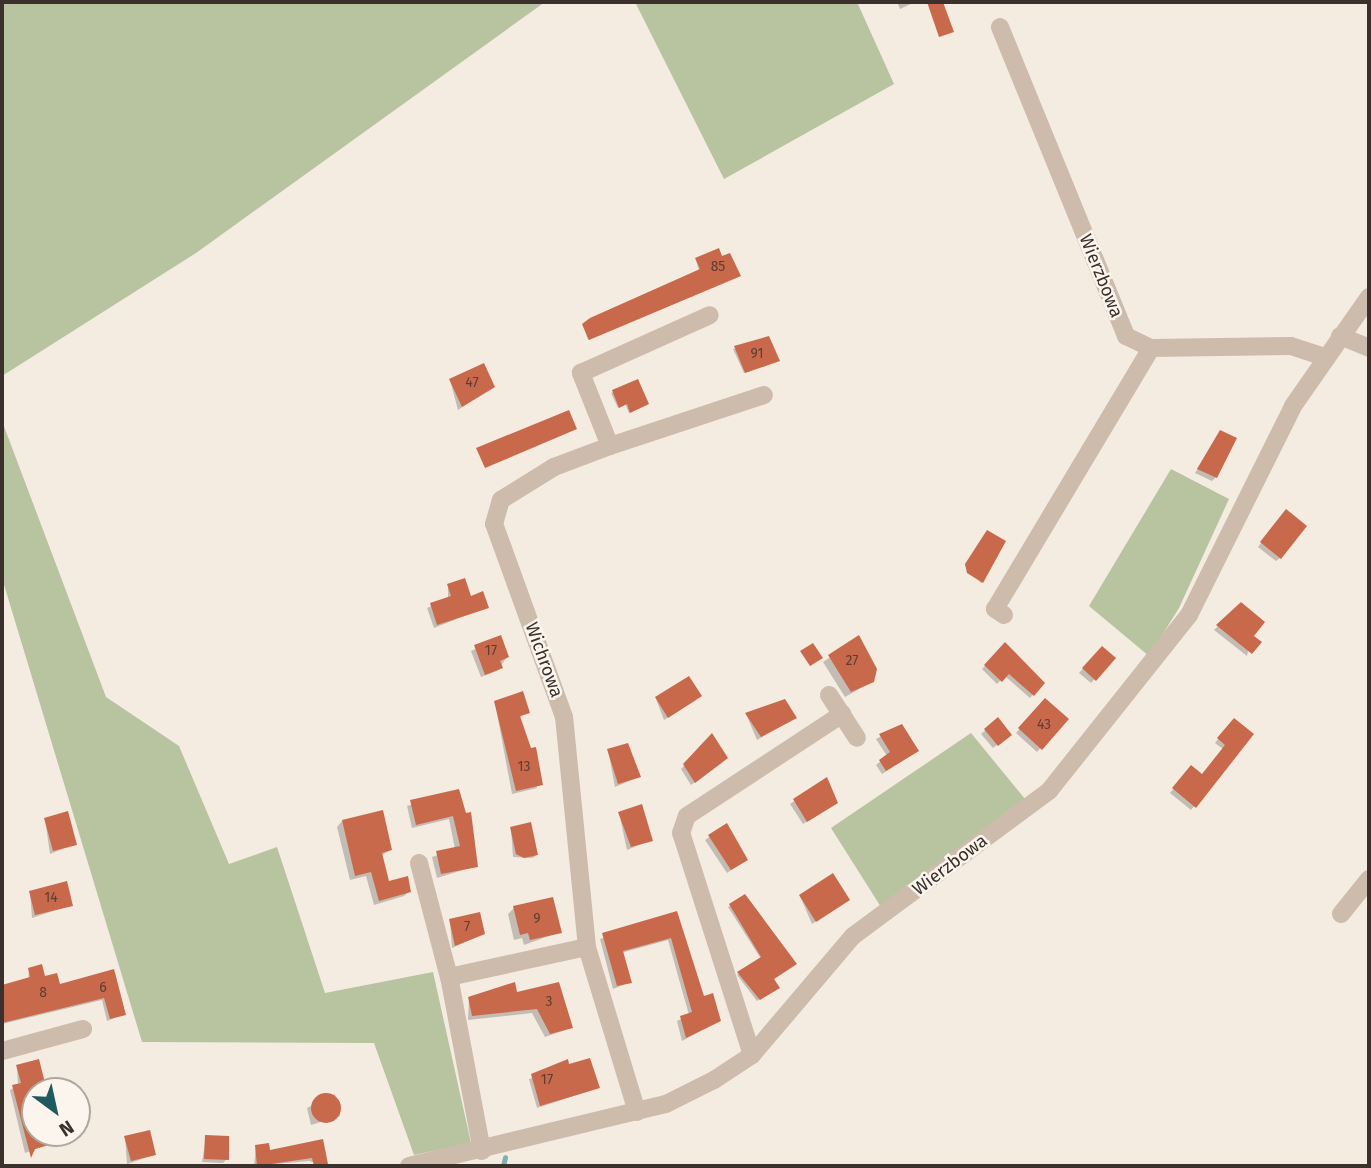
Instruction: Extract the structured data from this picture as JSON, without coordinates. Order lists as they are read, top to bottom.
{
  "streets": {
    "street": ["Wierzbowa", "Wichrowa"]
  },
  "crossings": [
    ["Wierzbowa", "Wichrowa"]
  ],
  "house_numbers": [
    "85",
    "91",
    "47",
    "17",
    "27",
    "43",
    "13",
    "14",
    "9",
    "7",
    "6",
    "8",
    "3",
    "17"
  ],
  "north": "bottom right"
}
